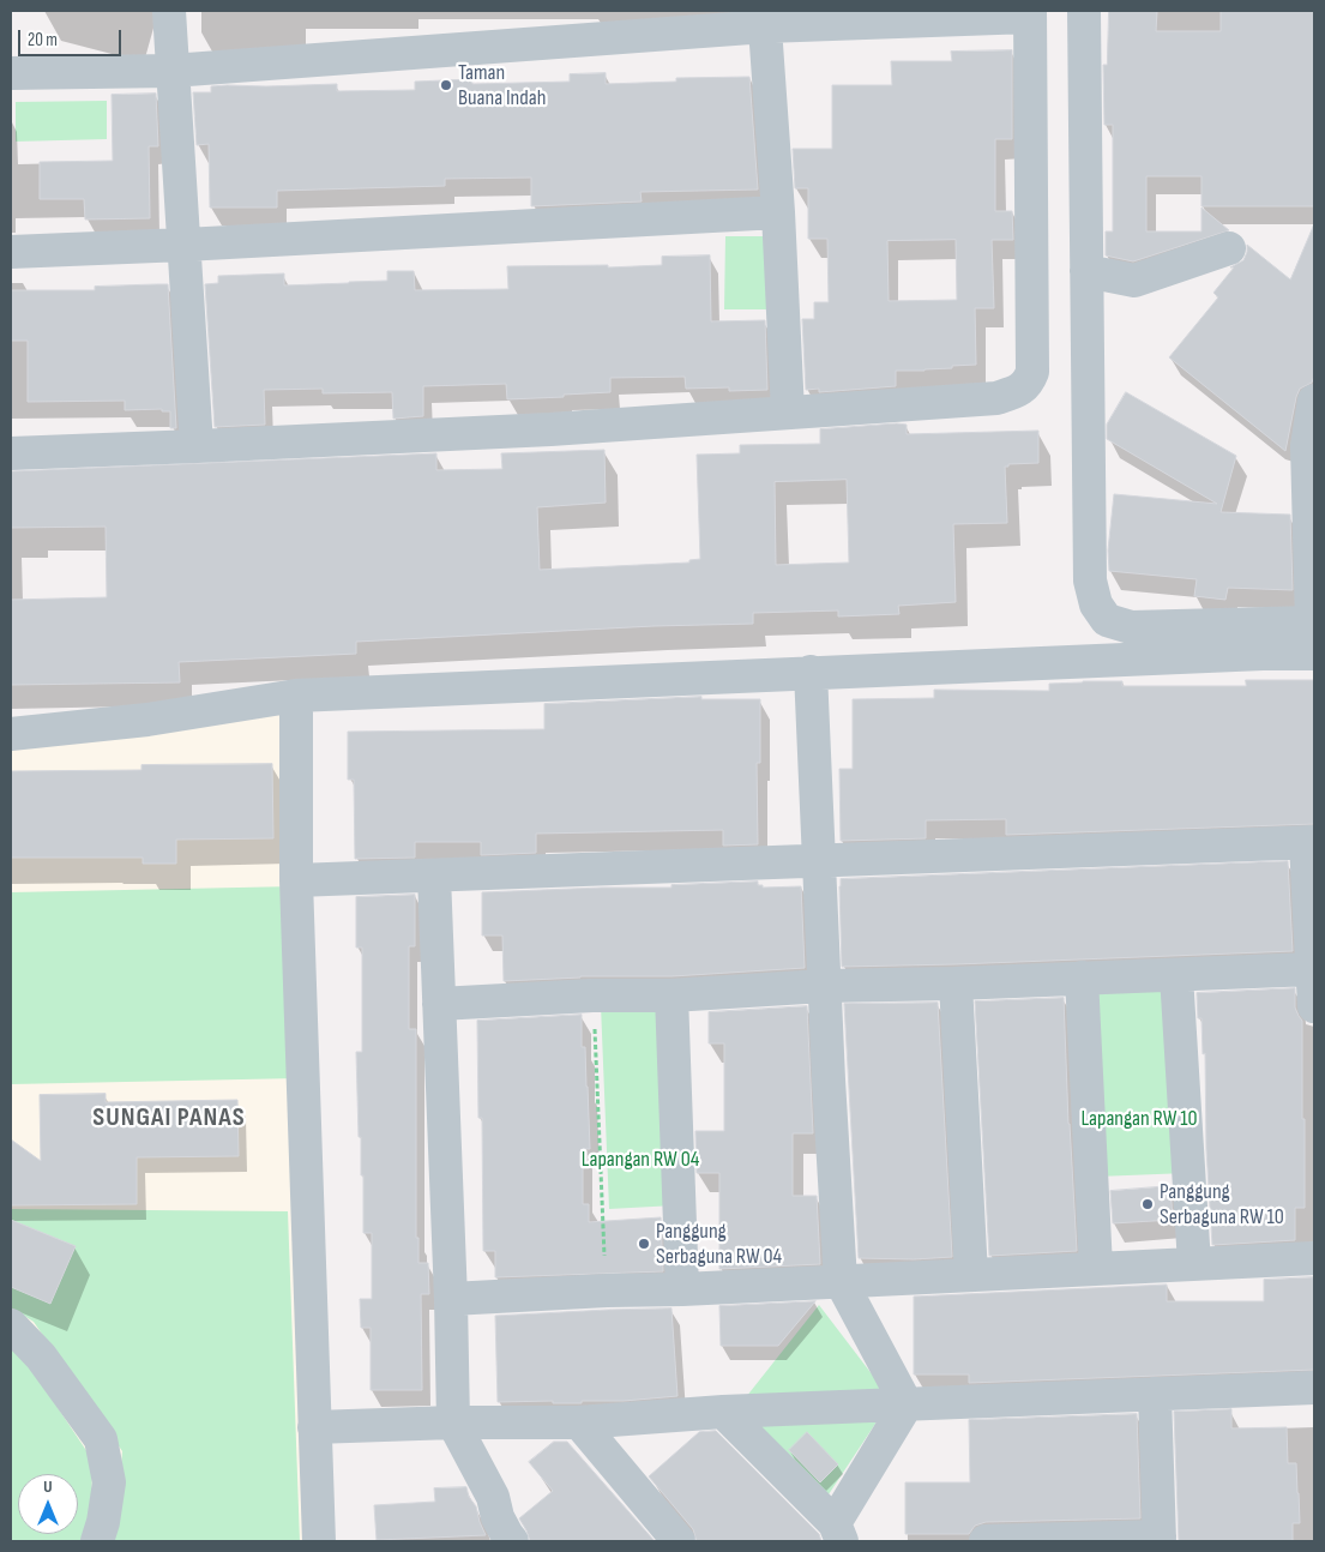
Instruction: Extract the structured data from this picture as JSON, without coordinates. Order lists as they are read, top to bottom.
{
  "districts": ["SUNGAI PANAS"],
  "parks": ["Lapangan RW 10", "Lapangan RW 04"],
  "places": ["Taman Buana Indah", "Panggung Serbaguna RW 10", "Panggung Serbaguna RW 04"],
  "scale_bar": "20 m",
  "north": "top"
}
